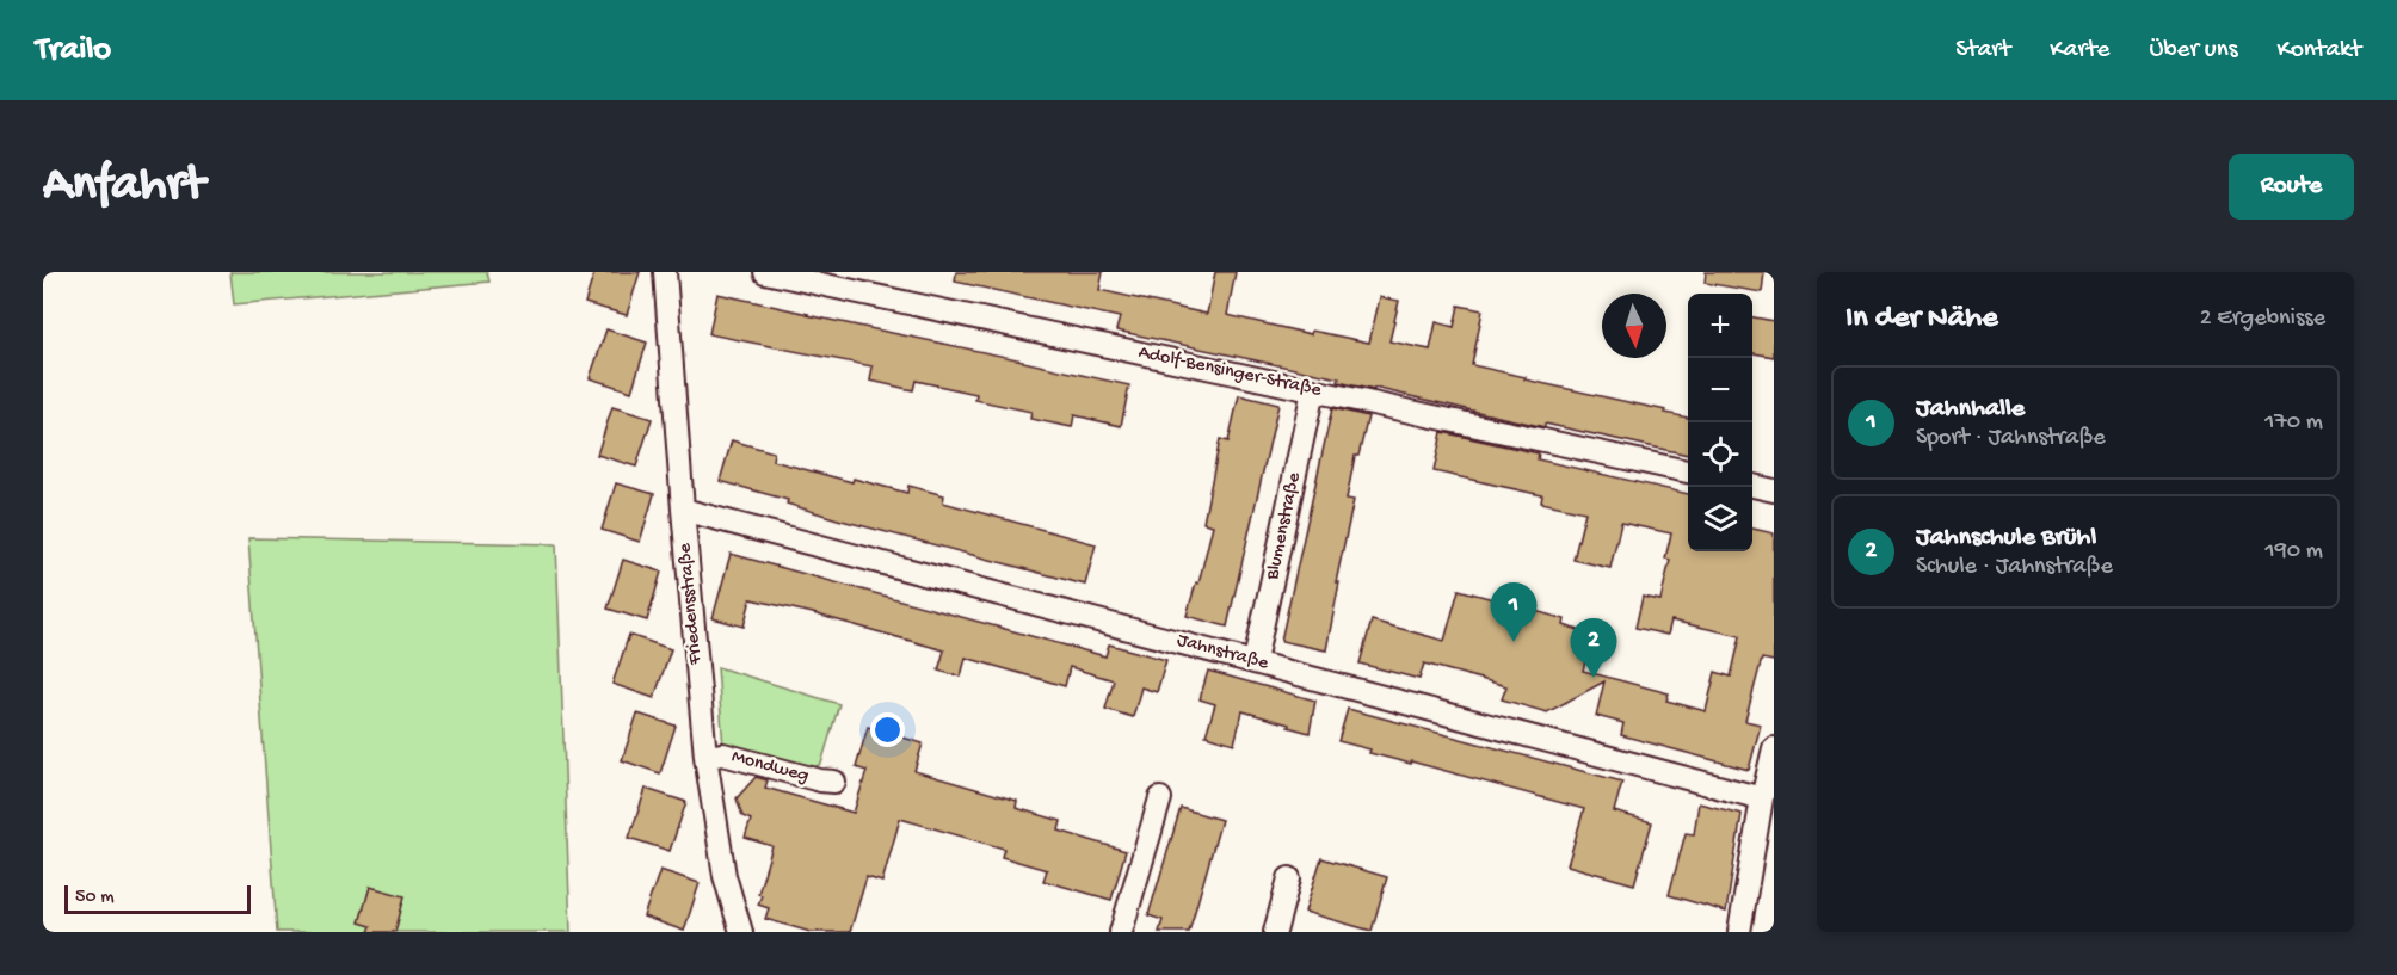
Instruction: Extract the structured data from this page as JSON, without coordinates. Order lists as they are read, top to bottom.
{
  "streets": {
    "street": [
      "Adolf-Bensinger-Straße",
      "Blumenstraße",
      "Friedensstraße",
      "Jahnstraße",
      "Mondweg"
    ]
  },
  "crossings": [
    ["Adolf-Bensinger-Straße", "Blumenstraße"],
    ["Blumenstraße", "Jahnstraße"],
    ["Friedensstraße", "Jahnstraße"],
    ["Friedensstraße", "Mondweg"]
  ],
  "scale_bar": "50 m",
  "north": "bottom",
  "page": {
    "header": "Trailo",
    "nav": [
      "Start",
      "Karte",
      "Über uns",
      "Kontakt"
    ],
    "buttons": "Route",
    "title": "Anfahrt",
    "heading": ["In der Nähe", "2 Ergebnisse"],
    "map_buttons": ["+", "−"],
    "list": [
      {
        "mark": "1",
        "name": "Jahnhalle",
        "note": "Sport · Jahnstraße",
        "value": "170 m"
      },
      {
        "mark": "2",
        "name": "Jahnschule Brühl",
        "note": "Schule · Jahnstraße",
        "value": "190 m"
      }
    ],
    "pins": ["1", "2"],
    "scale": "50 m"
  }
}
